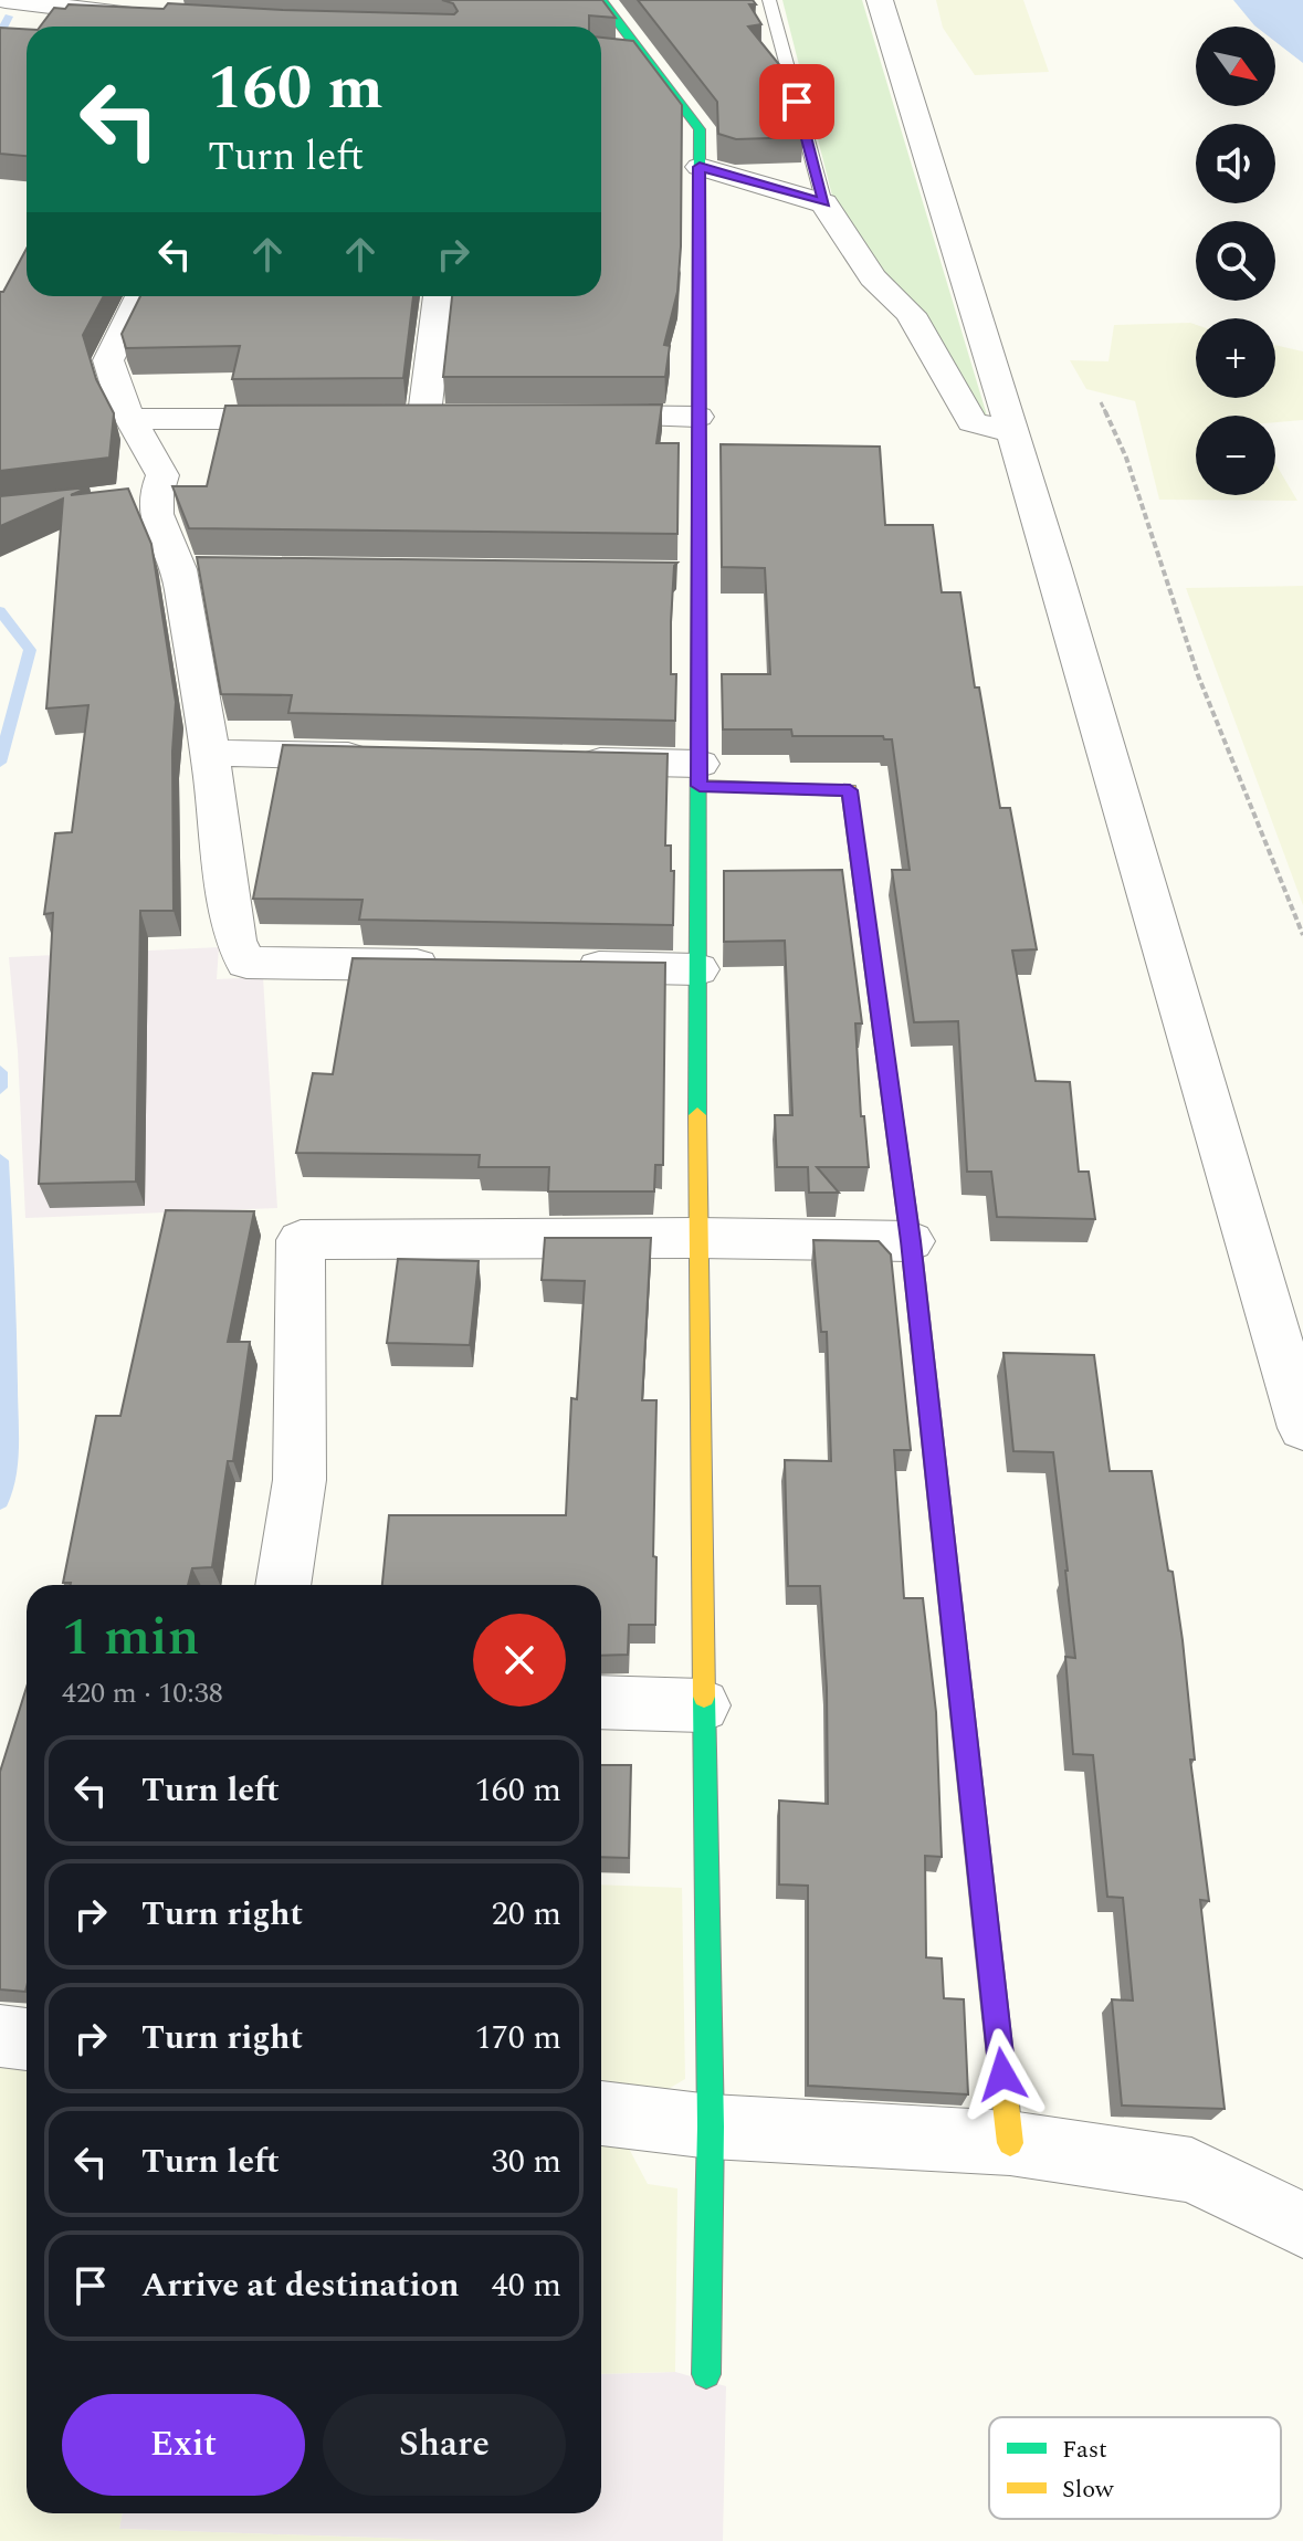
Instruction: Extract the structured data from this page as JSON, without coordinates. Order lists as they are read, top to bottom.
{
  "legend": ["Fast", "Slow"],
  "north": "bottom right",
  "page": {
    "map_buttons": ["+", "−"],
    "turn": ["160 m", "Turn left"],
    "heading": ["1 min", "420 m · 10:38"],
    "list": [
      {
        "name": "Turn left",
        "value": "160 m"
      },
      {
        "name": "Turn right",
        "value": "20 m"
      },
      {
        "name": "Turn right",
        "value": "170 m"
      },
      {
        "name": "Turn left",
        "value": "30 m"
      },
      {
        "name": "Arrive at destination",
        "value": "40 m"
      }
    ],
    "buttons": ["Exit", "Share"]
  }
}
